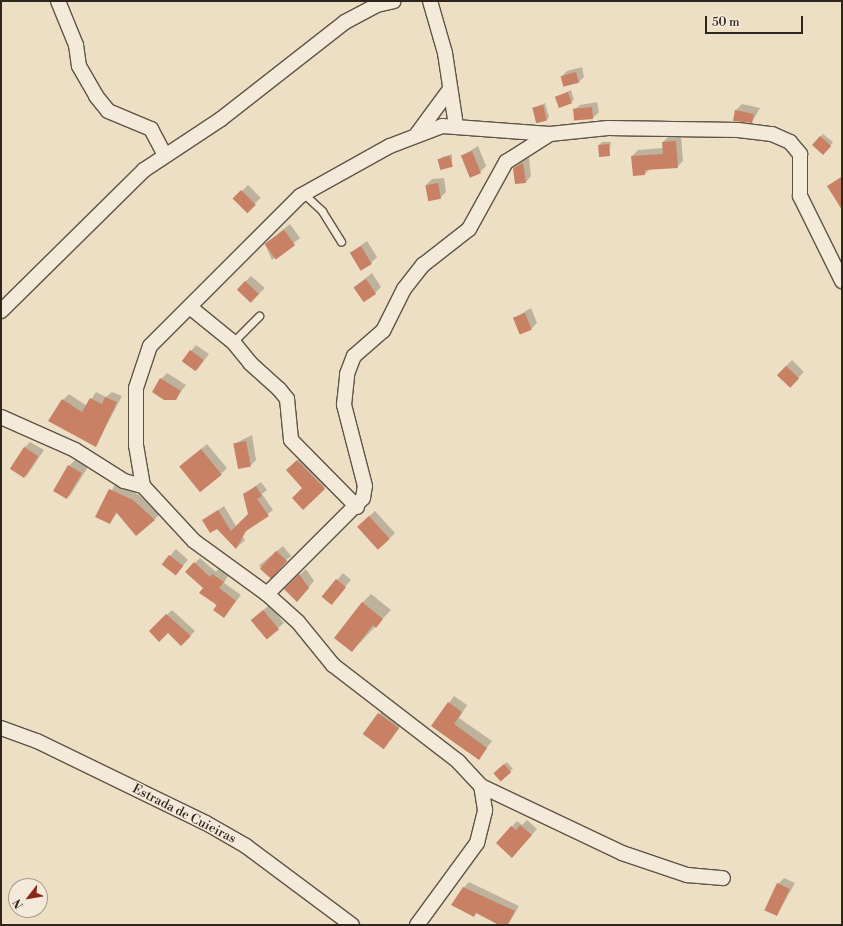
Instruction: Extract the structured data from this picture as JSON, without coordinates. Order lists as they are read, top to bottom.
{
  "streets": {
    "street": ["Estrada de Cuieiras"]
  },
  "scale_bar": "50 m",
  "north": "bottom left"
}
